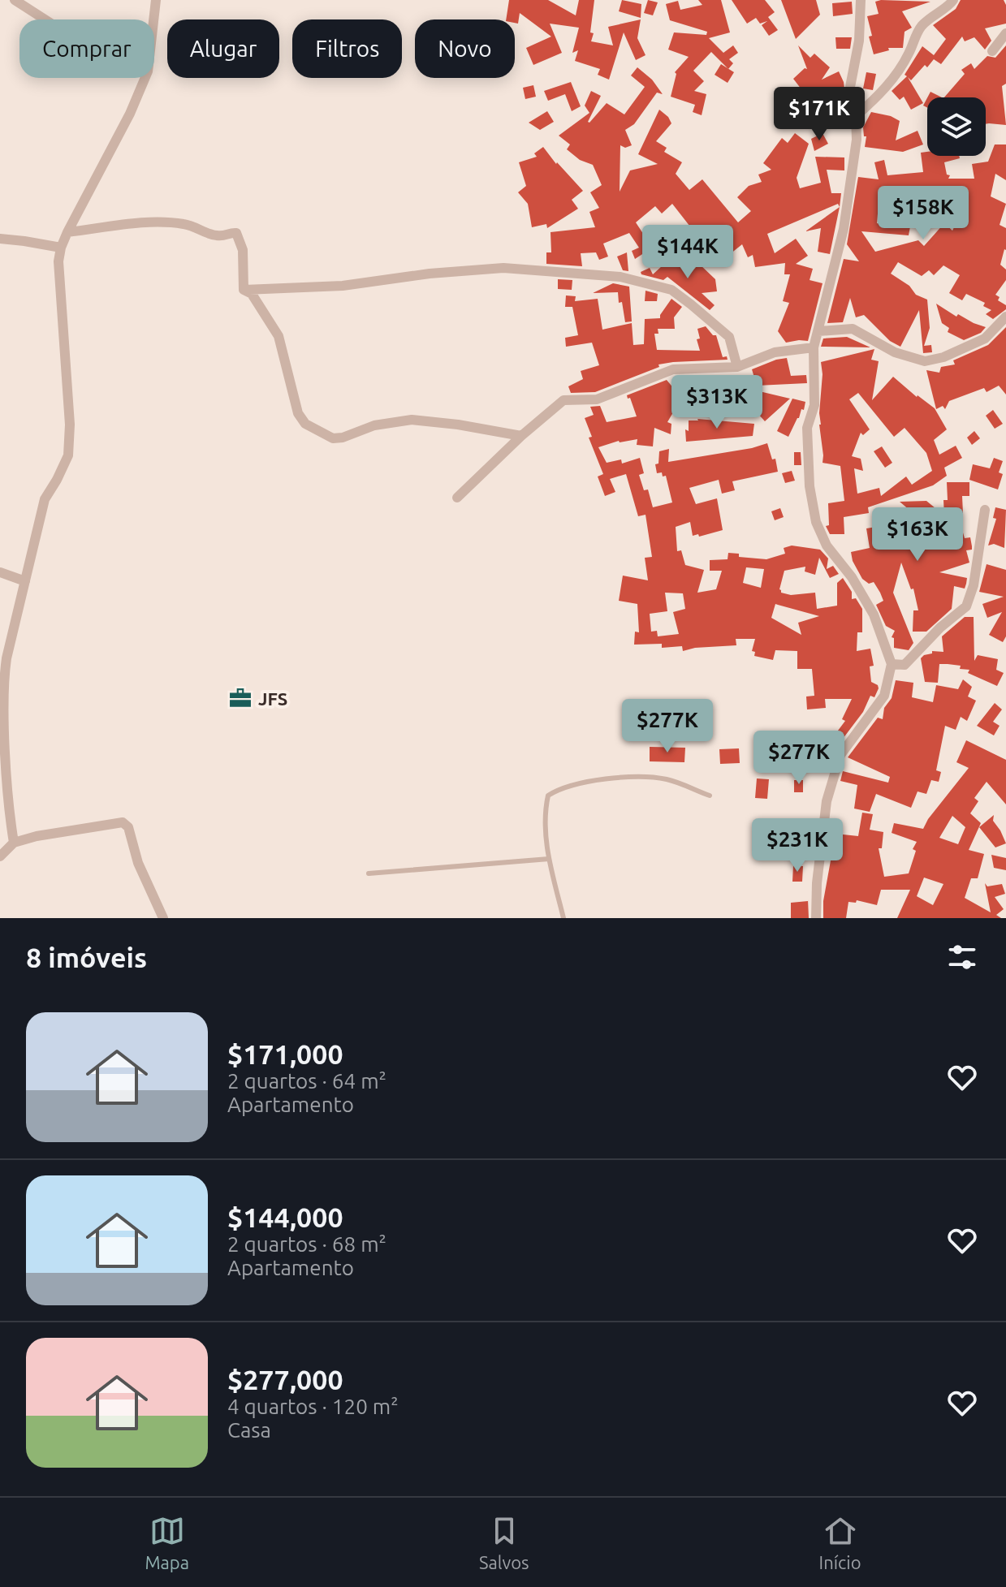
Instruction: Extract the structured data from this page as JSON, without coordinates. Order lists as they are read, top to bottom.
{
  "places": {
    "office": ["JFS"]
  },
  "page": {
    "chip": [
      "Comprar",
      "Alugar",
      "Filtros",
      "Novo"
    ],
    "price": [
      "$171K",
      "$158K",
      "$144K",
      "$313K",
      "$163K",
      "$277K",
      "$277K",
      "$231K"
    ],
    "heading": "8 imóveis",
    "list": [
      {
        "name": "$171,000",
        "note": "2 quartos · 64 m² · Apartamento"
      },
      {
        "name": "$144,000",
        "note": "2 quartos · 68 m² · Apartamento"
      },
      {
        "name": "$277,000",
        "note": "4 quartos · 120 m² · Casa"
      }
    ],
    "tabs": ["Mapa", "Salvos", "Início"]
  }
}
